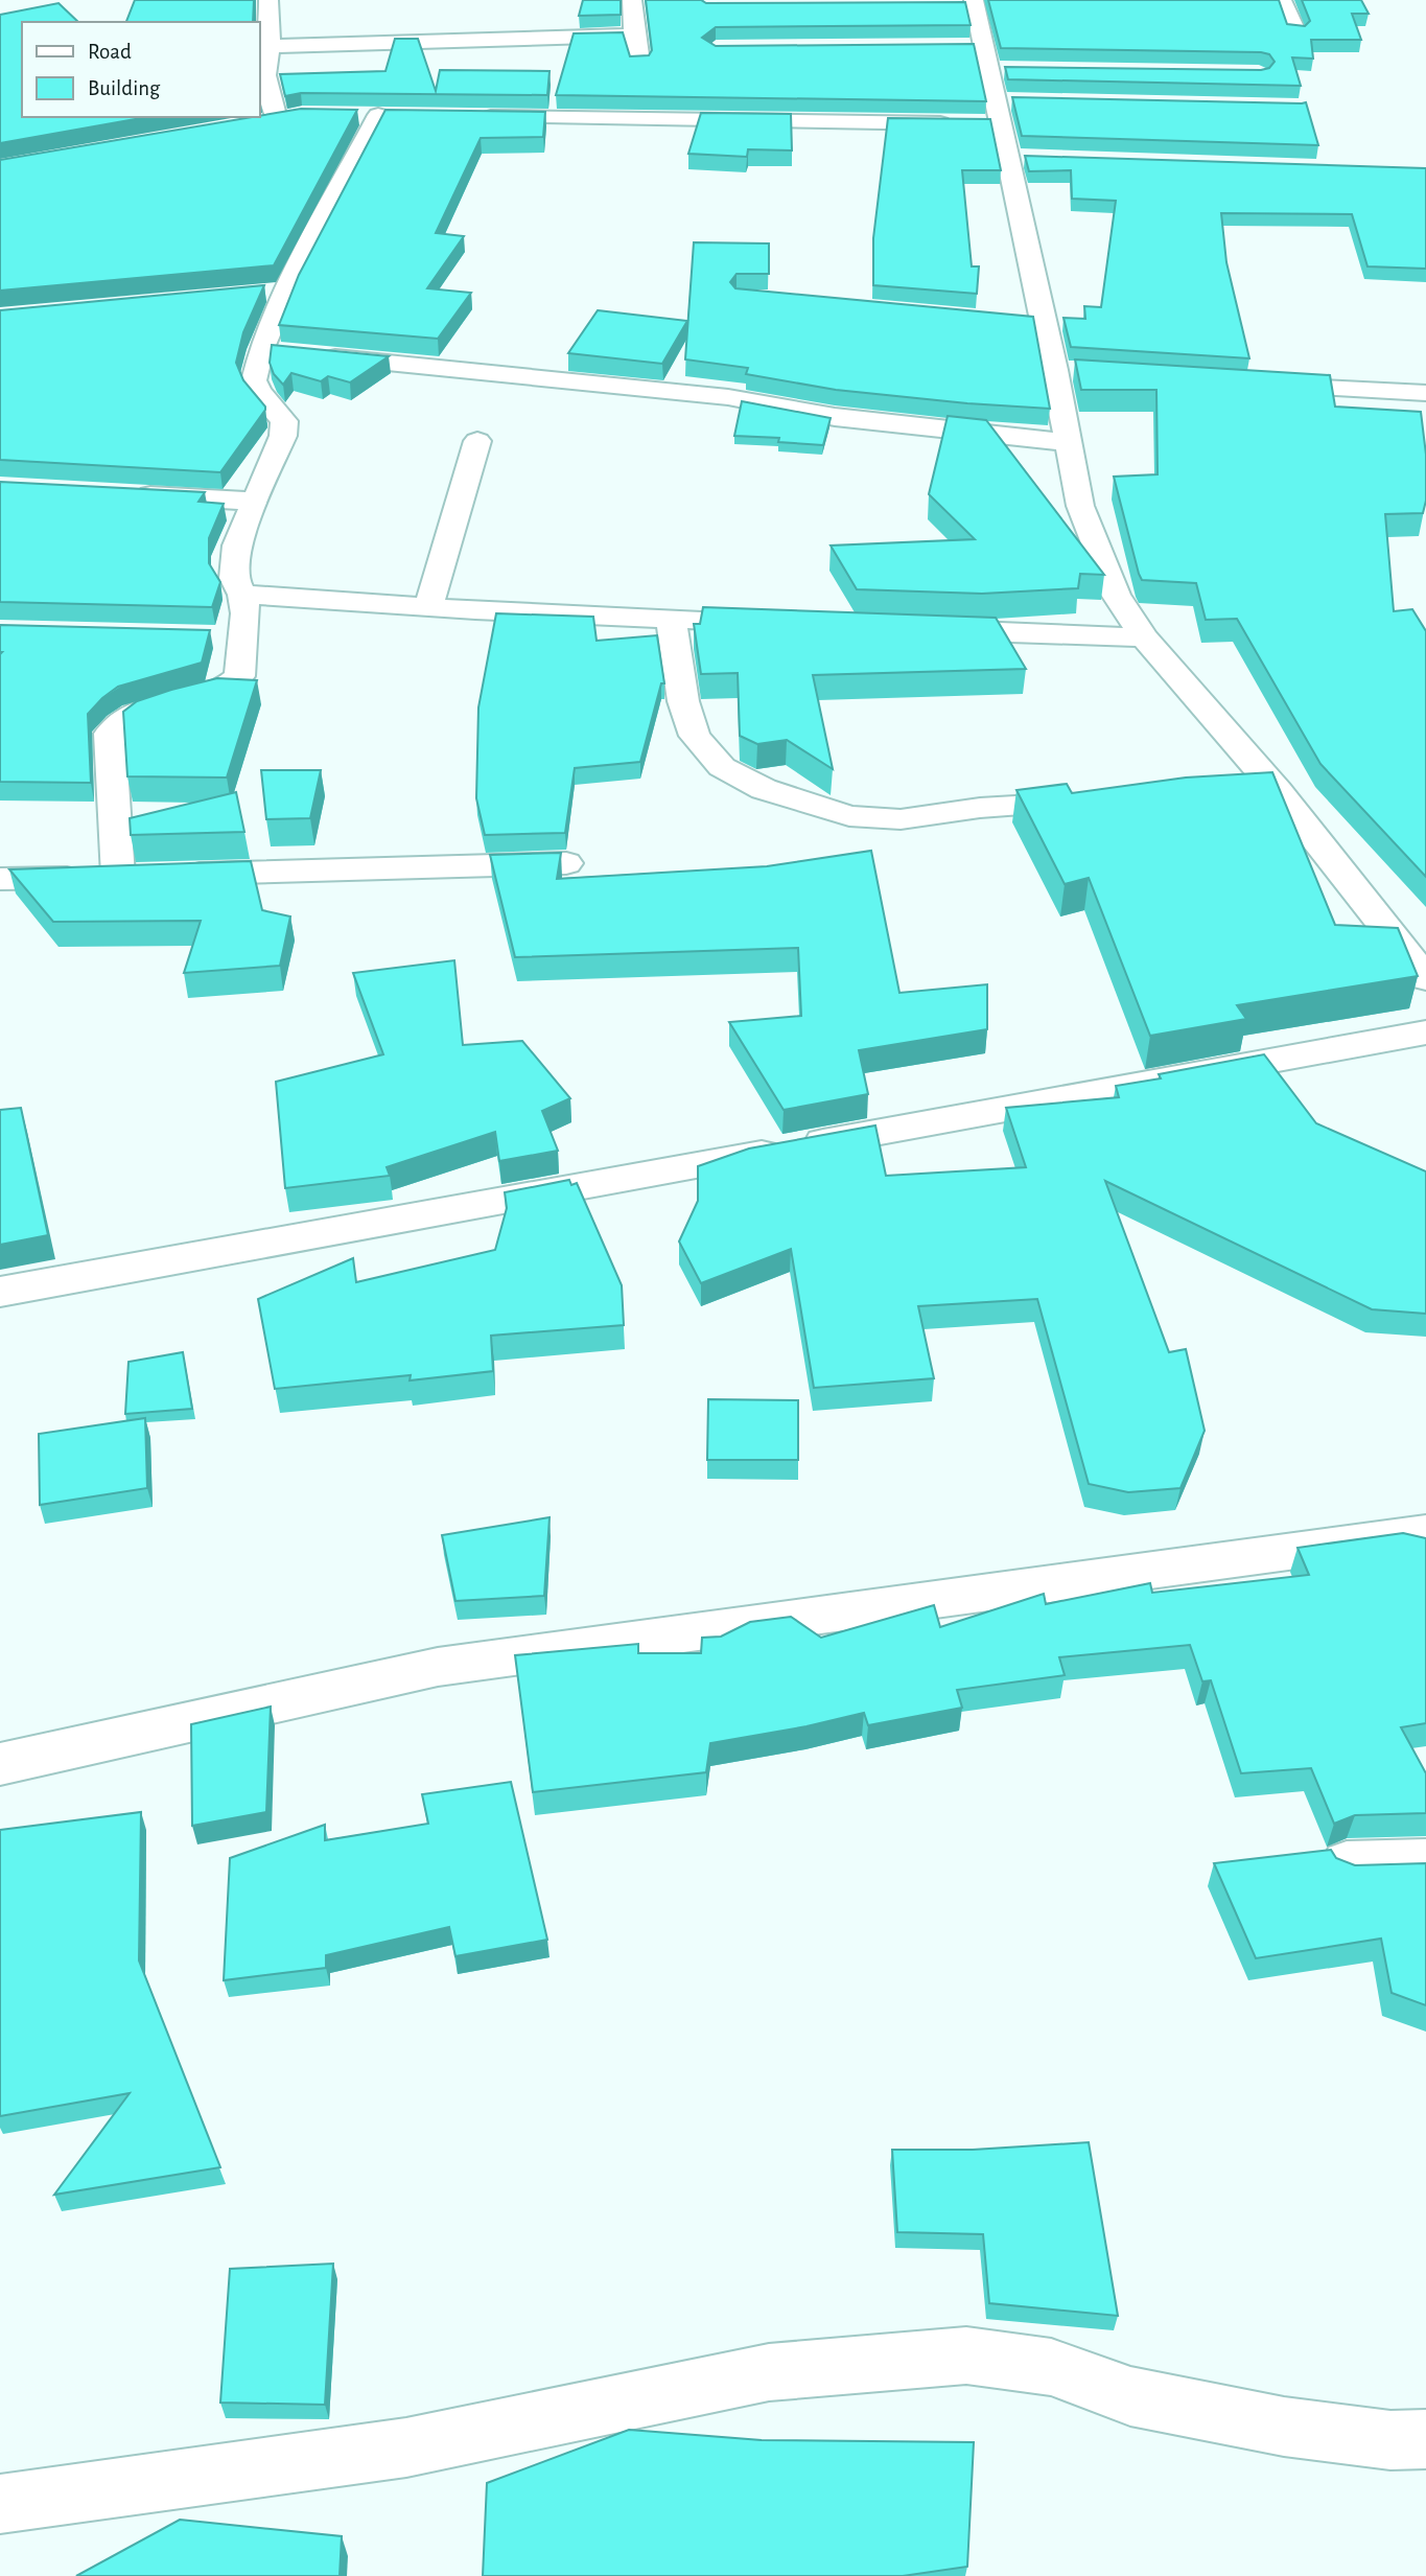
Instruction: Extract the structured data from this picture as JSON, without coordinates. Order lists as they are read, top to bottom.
{
  "legend": ["Road", "Building"]
}
